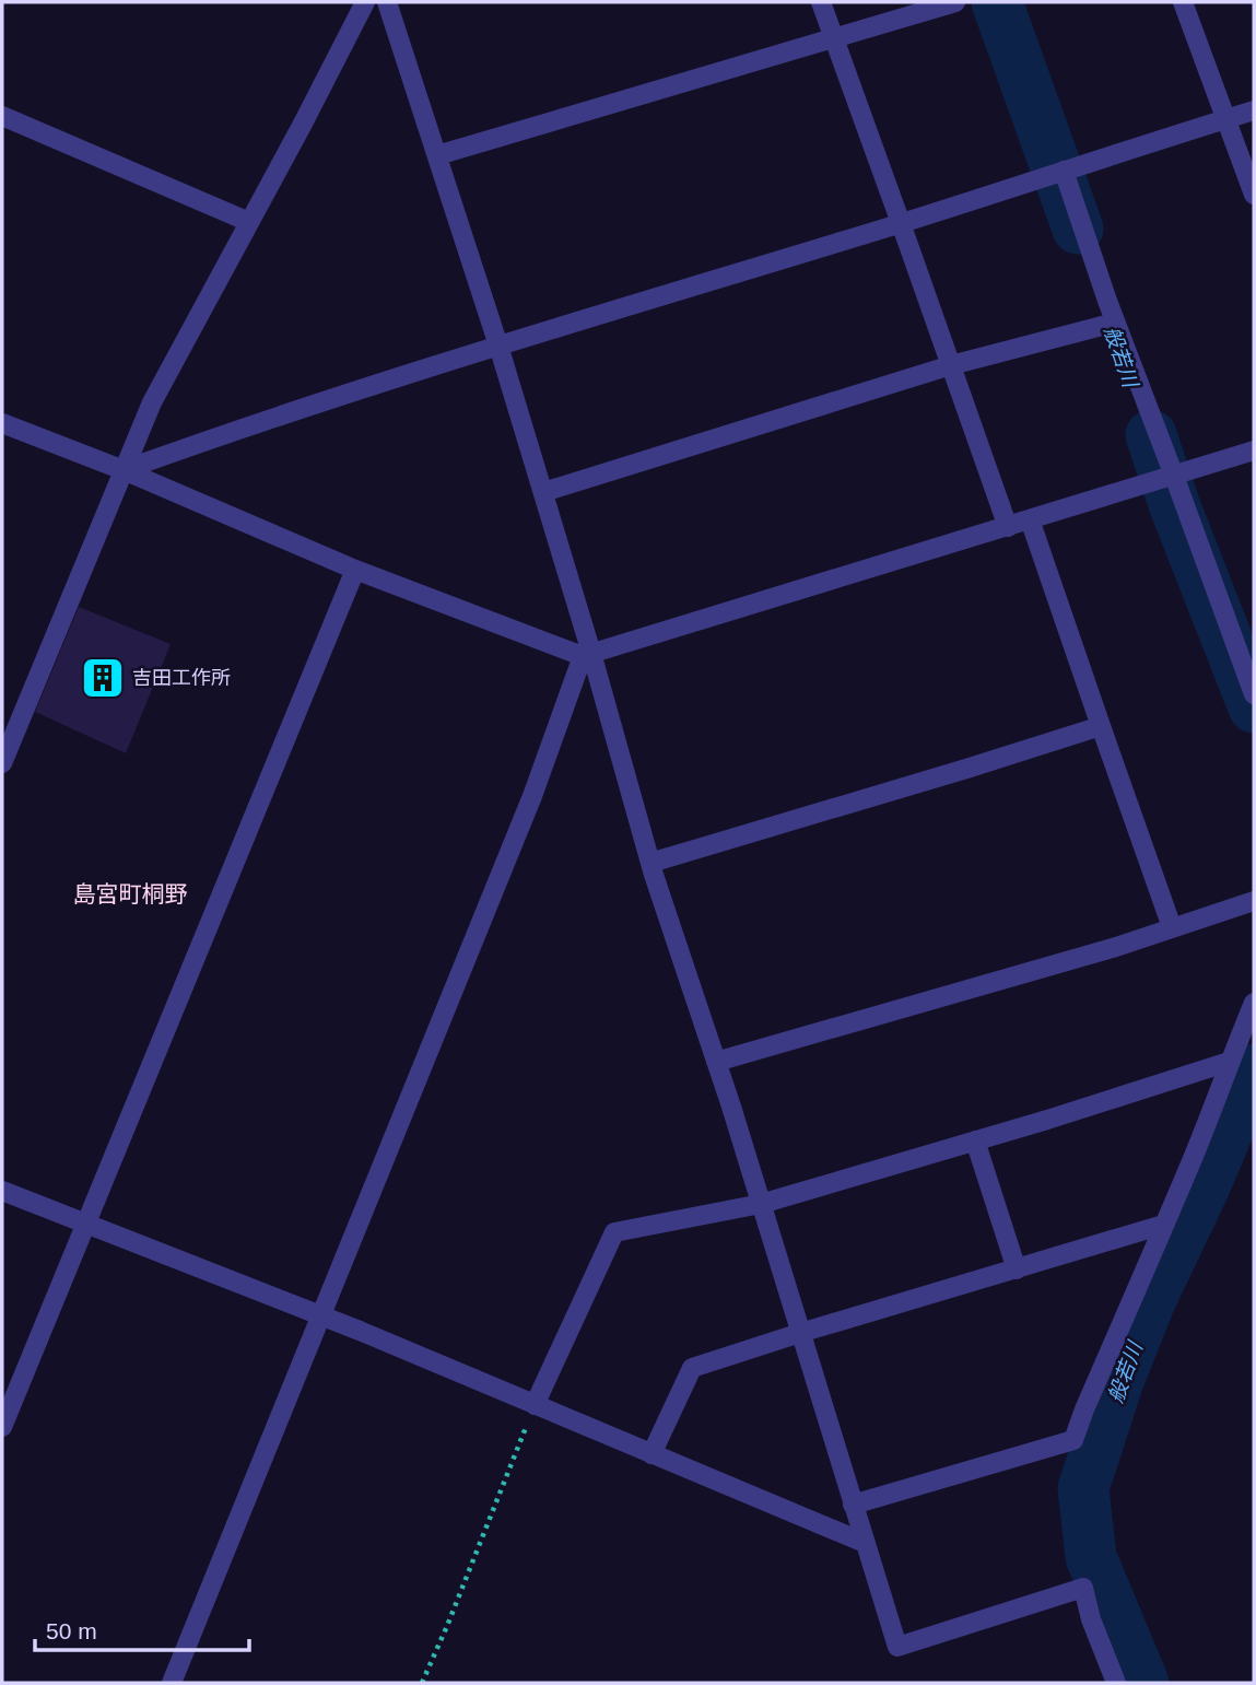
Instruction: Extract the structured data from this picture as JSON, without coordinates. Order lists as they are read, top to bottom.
{
  "districts": ["島宮町桐野"],
  "water": ["般若川"],
  "places": {
    "building": ["吉田工作所"]
  },
  "scale_bar": "50 m"
}
